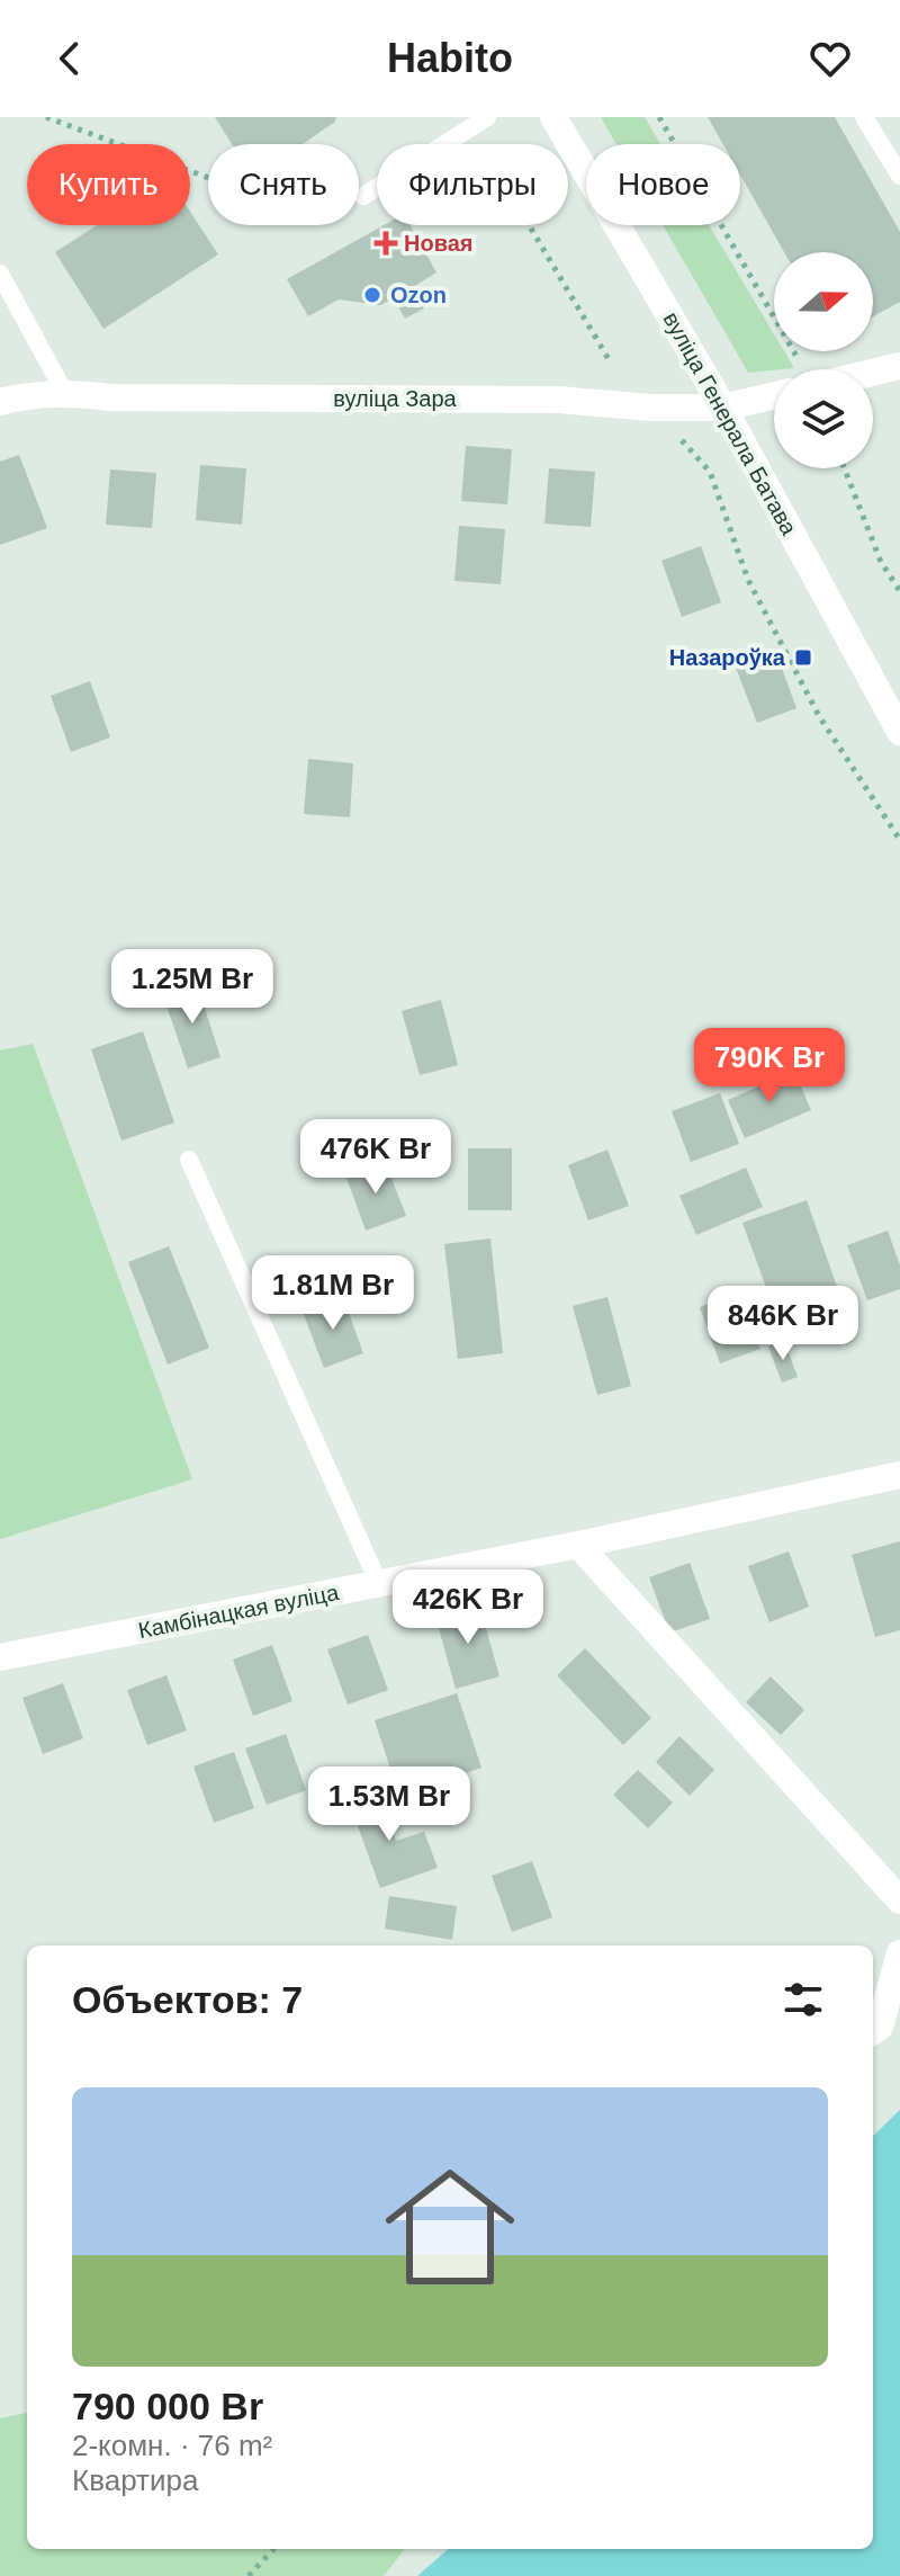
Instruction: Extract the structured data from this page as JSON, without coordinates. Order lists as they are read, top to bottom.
{
  "streets": {
    "street": ["вуліца Зара", "вуліца Генерала Батава", "Камбінацкая вуліца"]
  },
  "crossings": [
    ["вуліца Зара", "вуліца Генерала Батава"]
  ],
  "places": {
    "health": ["Новая"],
    "other": ["Ozon"],
    "transit": ["Назароўка"]
  },
  "north": "right",
  "page": {
    "header": "Habito",
    "chip": [
      "Купить",
      "Снять",
      "Фильтры",
      "Новое"
    ],
    "price": [
      "1.25M Br",
      "790K Br",
      "476K Br",
      "1.81M Br",
      "846K Br",
      "426K Br",
      "1.53M Br"
    ],
    "heading": "Объектов: 7",
    "list": [
      {
        "name": "790 000 Br",
        "note": "2-комн. · 76 m² · Квартира"
      }
    ]
  }
}
